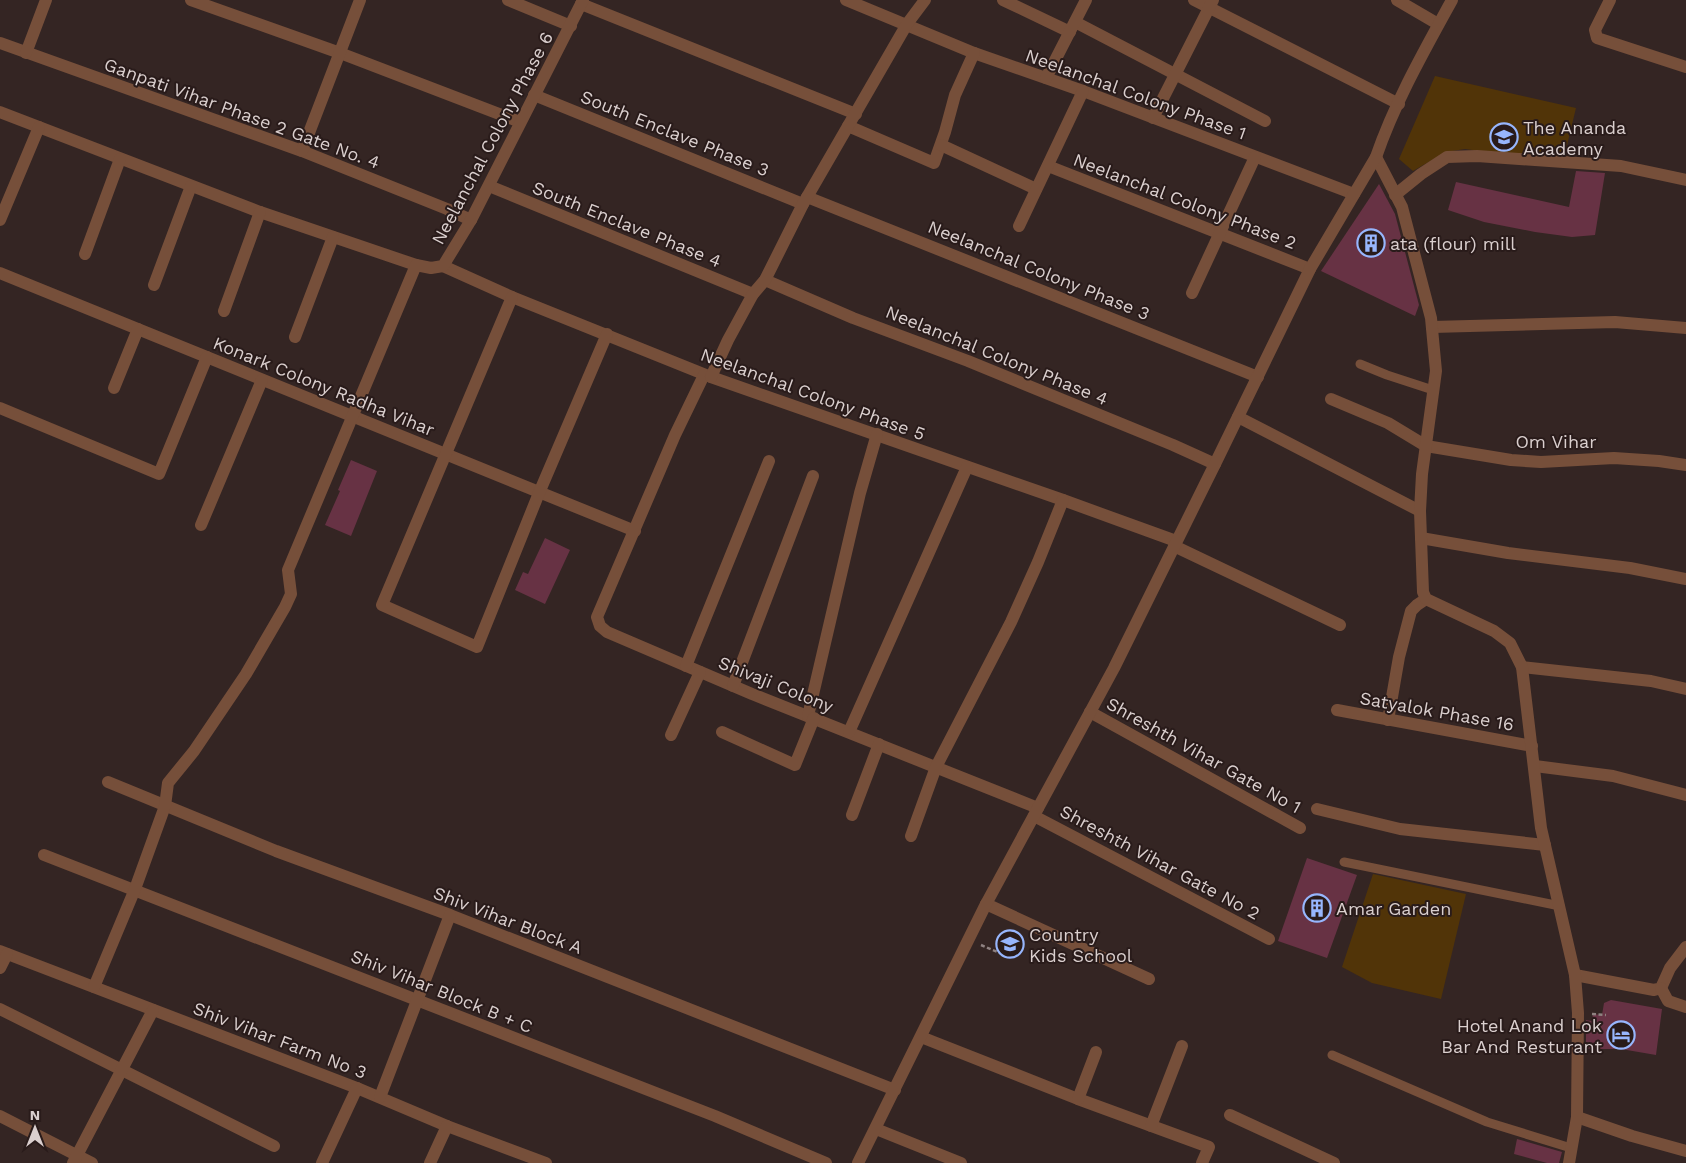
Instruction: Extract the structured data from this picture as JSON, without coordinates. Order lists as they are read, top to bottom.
{
  "streets": {
    "street": [
      "Neelanchal Colony Phase 1",
      "Ganpati Vihar Phase 2 Gate No. 4",
      "South Enclave Phase 3",
      "Neelanchal Colony Phase 6",
      "Neelanchal Colony Phase 2",
      "South Enclave Phase 4",
      "Neelanchal Colony Phase 3",
      "Neelanchal Colony Phase 4",
      "Konark Colony Radha Vihar",
      "Neelanchal Colony Phase 5",
      "Om Vihar",
      "Shivaji Colony",
      "Satyalok Phase 16",
      "Shreshth Vihar Gate No 1",
      "Shreshth Vihar Gate No 2",
      "Shiv Vihar Block A",
      "Shiv Vihar Block B + C",
      "Shiv Vihar Farm No 3"
    ]
  },
  "crossings": [
    ["Neelanchal Colony Phase 1", "Shivaji Colony"],
    ["Ganpati Vihar Phase 2 Gate No. 4", "Neelanchal Colony Phase 6"],
    ["South Enclave Phase 3", "Neelanchal Colony Phase 6"],
    ["South Enclave Phase 3", "Neelanchal Colony Phase 3"],
    ["South Enclave Phase 3", "Shivaji Colony"],
    ["Neelanchal Colony Phase 6", "South Enclave Phase 4"],
    ["Neelanchal Colony Phase 6", "Neelanchal Colony Phase 5"],
    ["South Enclave Phase 4", "Shivaji Colony"],
    ["Neelanchal Colony Phase 3", "Shivaji Colony"],
    ["Neelanchal Colony Phase 4", "Shivaji Colony"],
    ["Konark Colony Radha Vihar", "Shivaji Colony"],
    ["Neelanchal Colony Phase 5", "Shivaji Colony"],
    ["Shivaji Colony", "Shreshth Vihar Gate No 2"]
  ],
  "places": {
    "school or university": ["The Ananda Academy", "Country Kids School"],
    "building": ["ata (flour) mill", "Amar Garden"],
    "hotel": ["Hotel Anand Lok Bar And Resturant"]
  },
  "north": "top"
}
